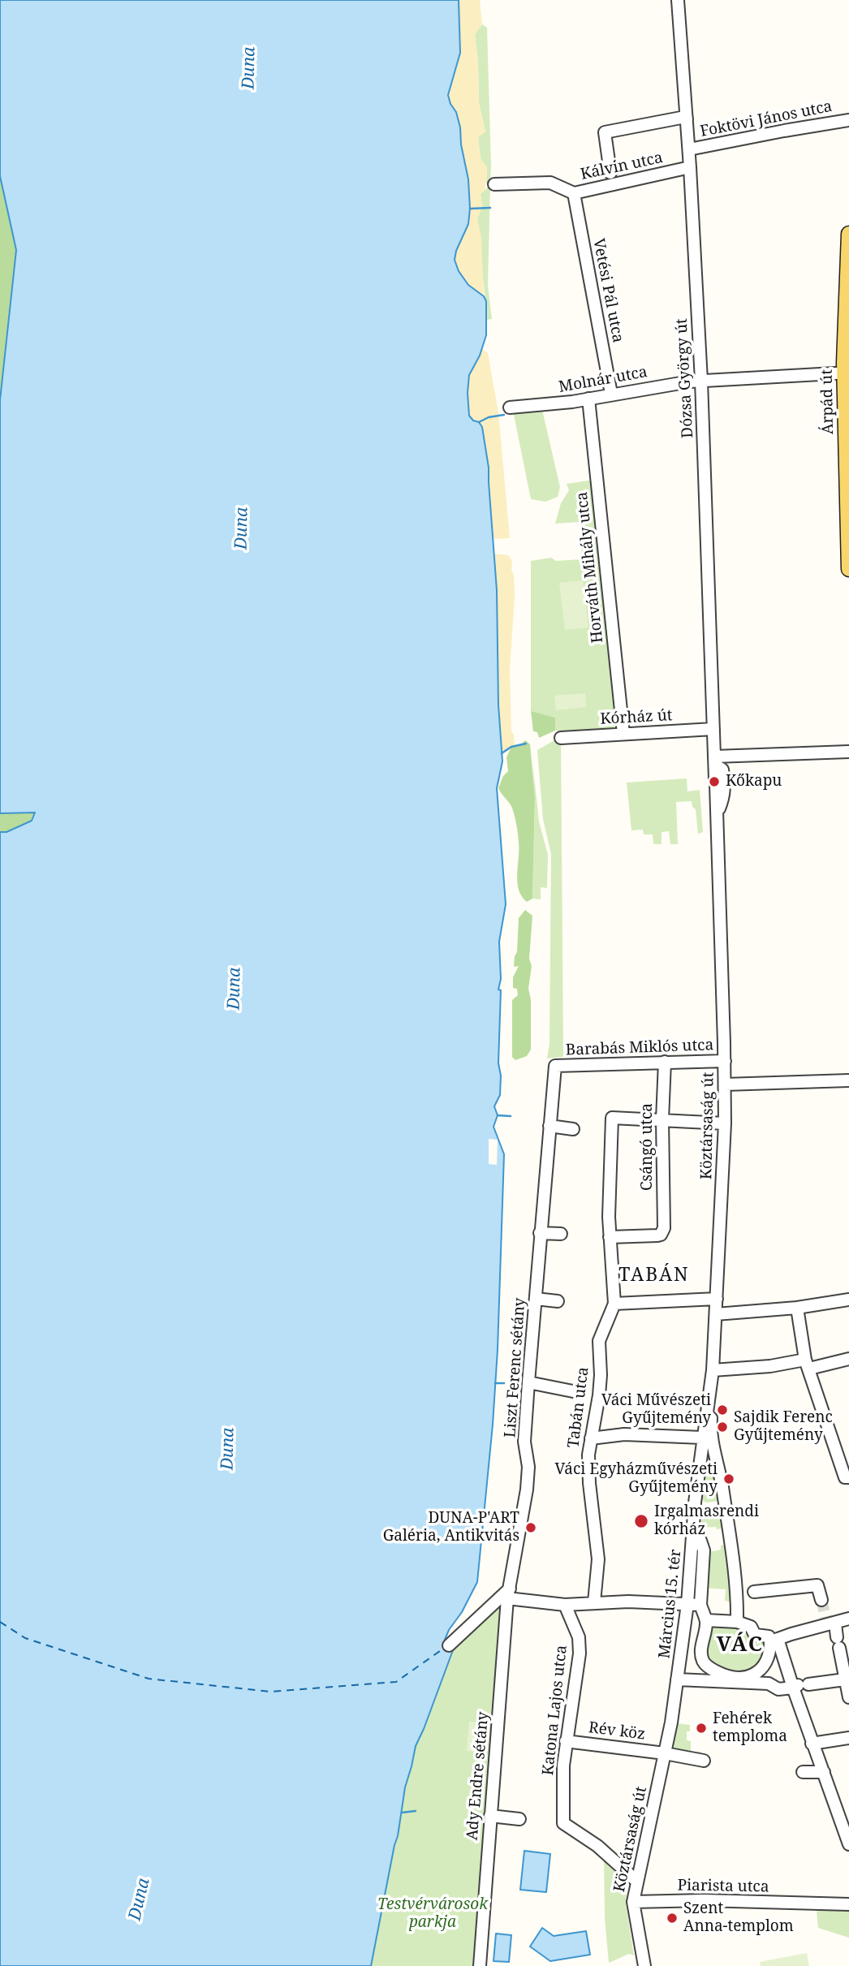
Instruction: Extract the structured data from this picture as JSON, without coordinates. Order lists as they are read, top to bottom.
{
  "streets": {
    "main road": ["Árpád út"],
    "street": [
      "Foktövi János utca",
      "Kálvin utca",
      "Vetési Pál utca",
      "Dózsa György út",
      "Molnár utca",
      "Horváth Mihály utca",
      "Kórház út",
      "Barabás Miklós utca",
      "Köztársaság út",
      "Csángó utca",
      "Liszt Ferenc sétány",
      "Tabán utca",
      "Március 15. tér",
      "Katona Lajos utca",
      "Rév köz",
      "Ady Endre sétány",
      "Piarista utca"
    ]
  },
  "crossings": [
    ["Foktövi János utca", "Dózsa György út"],
    ["Kálvin utca", "Vetési Pál utca"],
    ["Kálvin utca", "Dózsa György út"],
    ["Vetési Pál utca", "Molnár utca"],
    ["Dózsa György út", "Molnár utca"],
    ["Dózsa György út", "Kórház út"],
    ["Dózsa György út", "Köztársaság út"],
    ["Molnár utca", "Árpád út"],
    ["Molnár utca", "Horváth Mihály utca"],
    ["Horváth Mihály utca", "Kórház út"],
    ["Barabás Miklós utca", "Köztársaság út"],
    ["Barabás Miklós utca", "Csángó utca"],
    ["Barabás Miklós utca", "Liszt Ferenc sétány"],
    ["Köztársaság út", "Március 15. tér"],
    ["Köztársaság út", "Katona Lajos utca"],
    ["Köztársaság út", "Rév köz"],
    ["Köztársaság út", "Piarista utca"],
    ["Csángó utca", "Tabán utca"],
    ["Liszt Ferenc sétány", "Ady Endre sétány"],
    ["Március 15. tér", "Rév köz"],
    ["Katona Lajos utca", "Rév köz"]
  ],
  "districts": ["TABÁN", "VÁC"],
  "water": ["Duna"],
  "parks": ["Testvérvárosok parkja"],
  "places": [
    "Kőkapu",
    "Váci Művészeti Gyűjtemény",
    "Sajdik Ferenc Gyűjtemény",
    "Váci Egyházművészeti Gyűjtemény",
    "Irgalmasrendi kórház",
    "DUNA-P'ART Galéria, Antikvitás",
    "Fehérek temploma",
    "Szent Anna-templom"
  ]
}
